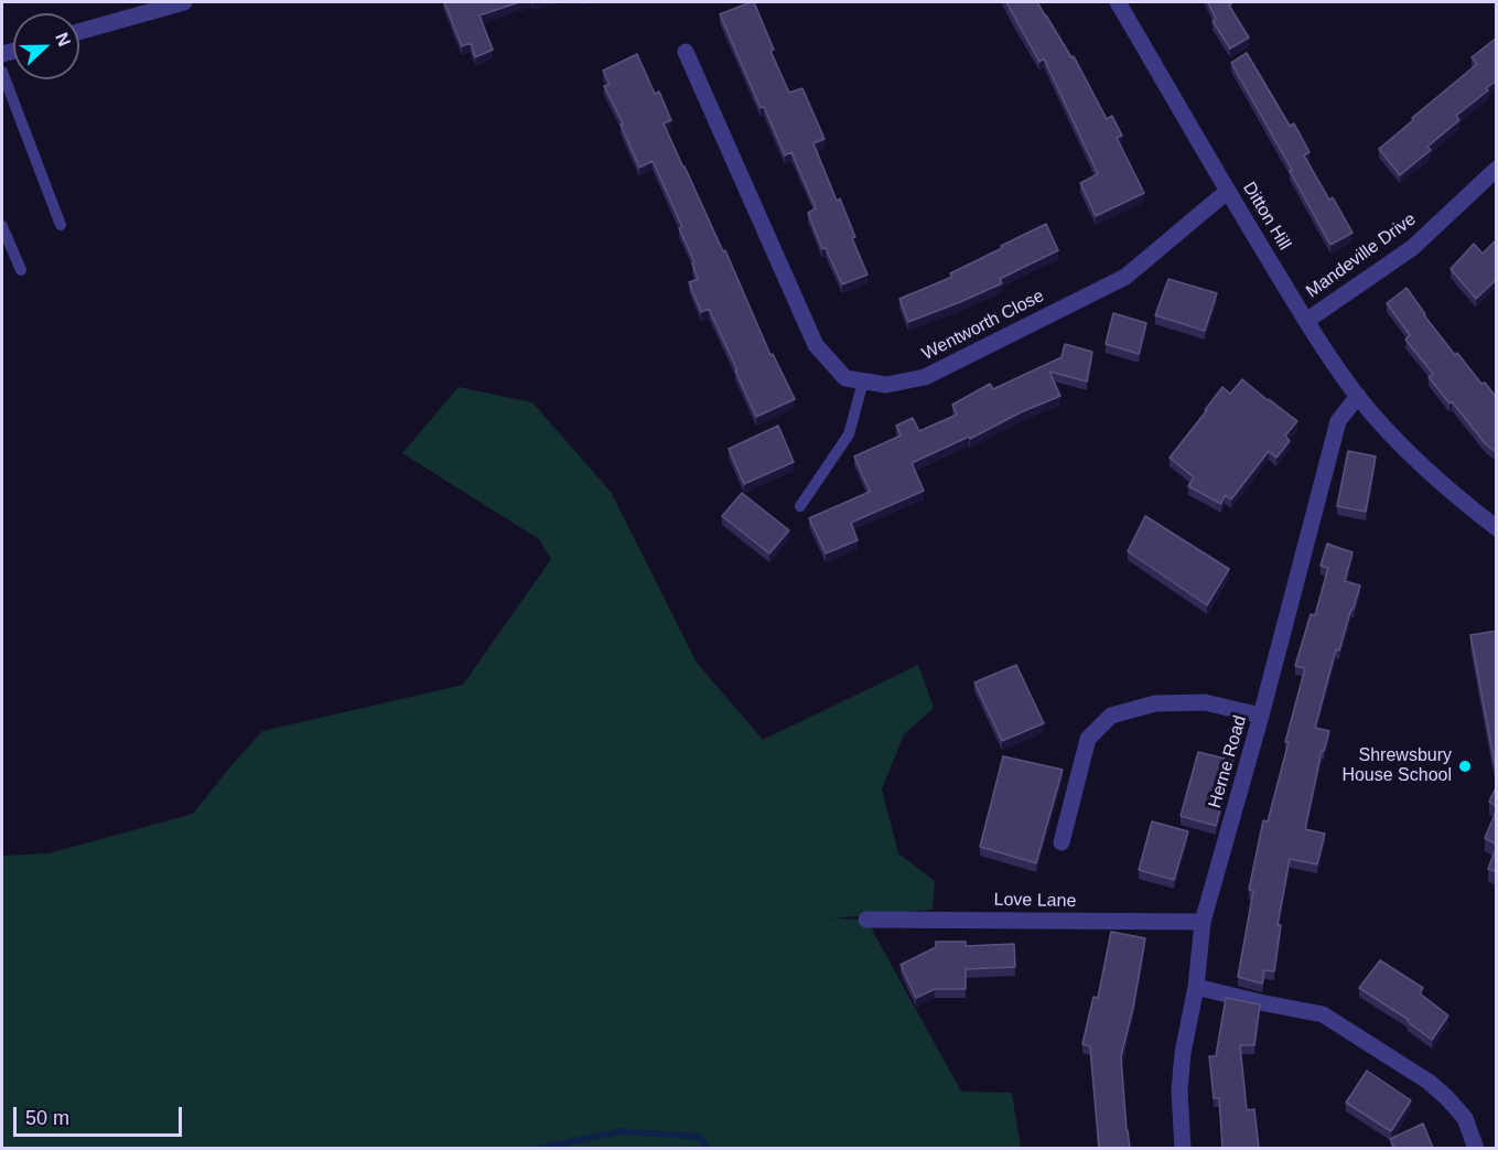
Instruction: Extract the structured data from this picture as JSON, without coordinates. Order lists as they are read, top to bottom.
{
  "streets": {
    "street": [
      "Ditton Hill",
      "Mandeville Drive",
      "Wentworth Close",
      "Herne Road",
      "Love Lane"
    ]
  },
  "crossings": [
    ["Ditton Hill", "Mandeville Drive"],
    ["Ditton Hill", "Wentworth Close"],
    ["Ditton Hill", "Herne Road"],
    ["Herne Road", "Love Lane"]
  ],
  "places": ["Shrewsbury House School"],
  "scale_bar": "50 m",
  "north": "right"
}
